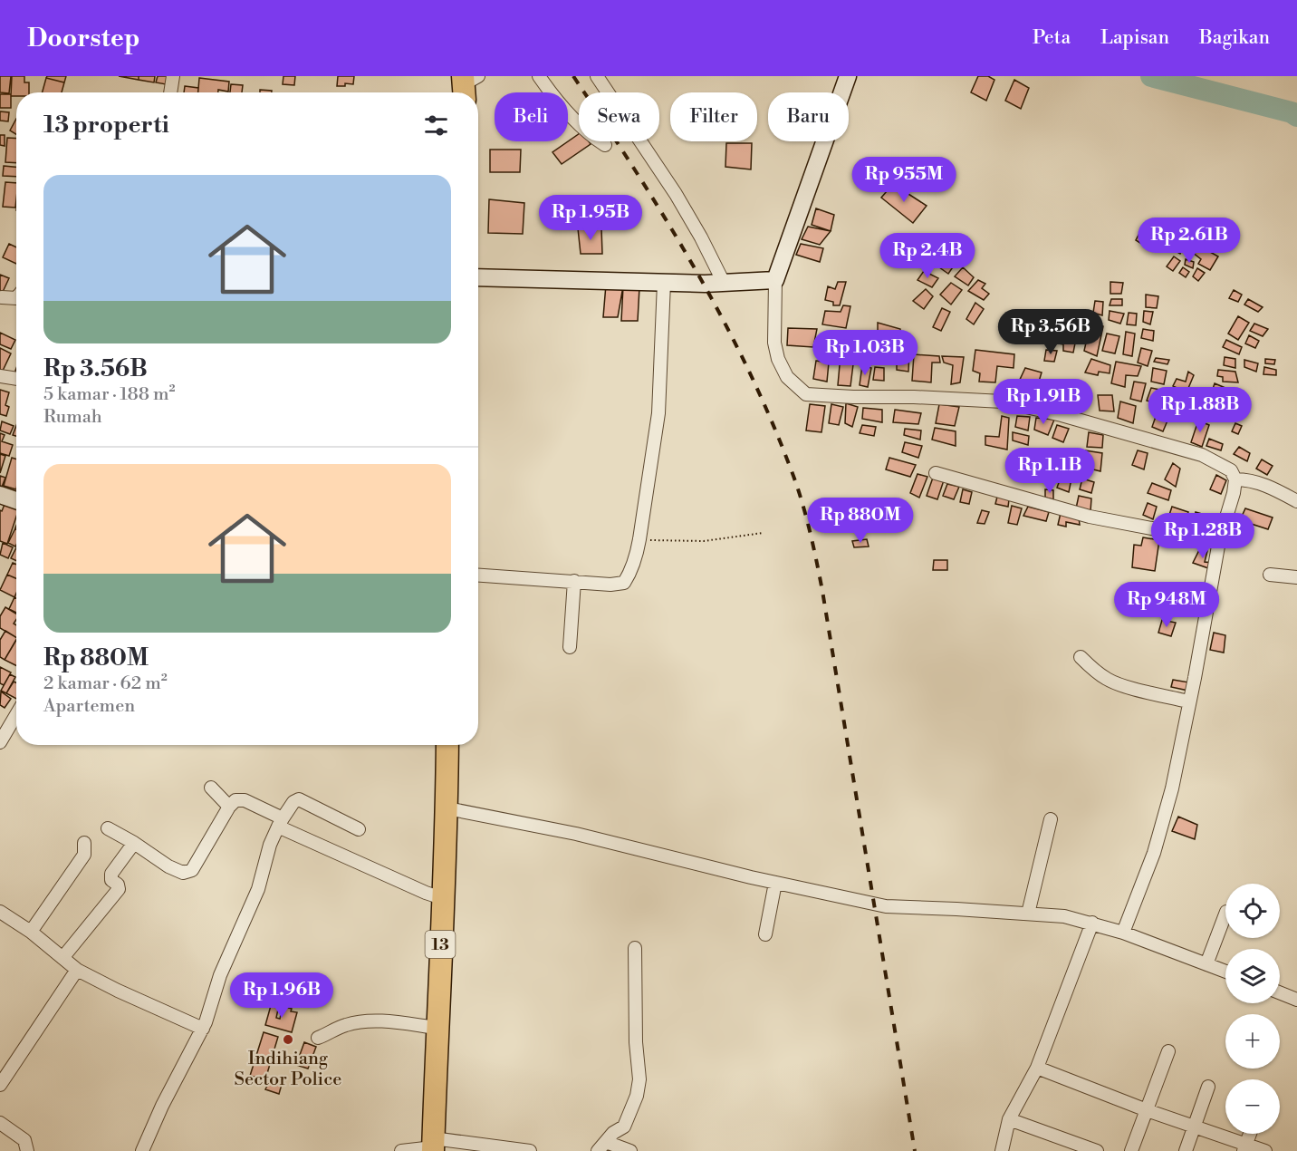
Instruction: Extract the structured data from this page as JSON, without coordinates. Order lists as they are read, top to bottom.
{
  "streets": {
    "highway": ["13"]
  },
  "places": ["Indihiang Sector Police"],
  "page": {
    "header": "Doorstep",
    "nav": ["Peta", "Lapisan", "Bagikan"],
    "chip": [
      "Beli",
      "Sewa",
      "Filter",
      "Baru"
    ],
    "heading": "13 properti",
    "price": [
      "Rp 955M",
      "Rp 1.95B",
      "Rp 2.61B",
      "Rp 2.4B",
      "Rp 3.56B",
      "Rp 1.03B",
      "Rp 1.91B",
      "Rp 1.88B",
      "Rp 1.1B",
      "Rp 880M",
      "Rp 1.28B",
      "Rp 948M",
      "Rp 1.96B"
    ],
    "list": [
      {
        "name": "Rp 3.56B",
        "note": "5 kamar · 188 m² · Rumah"
      },
      {
        "name": "Rp 880M",
        "note": "2 kamar · 62 m² · Apartemen"
      }
    ],
    "map_buttons": ["+", "−"]
  }
}
